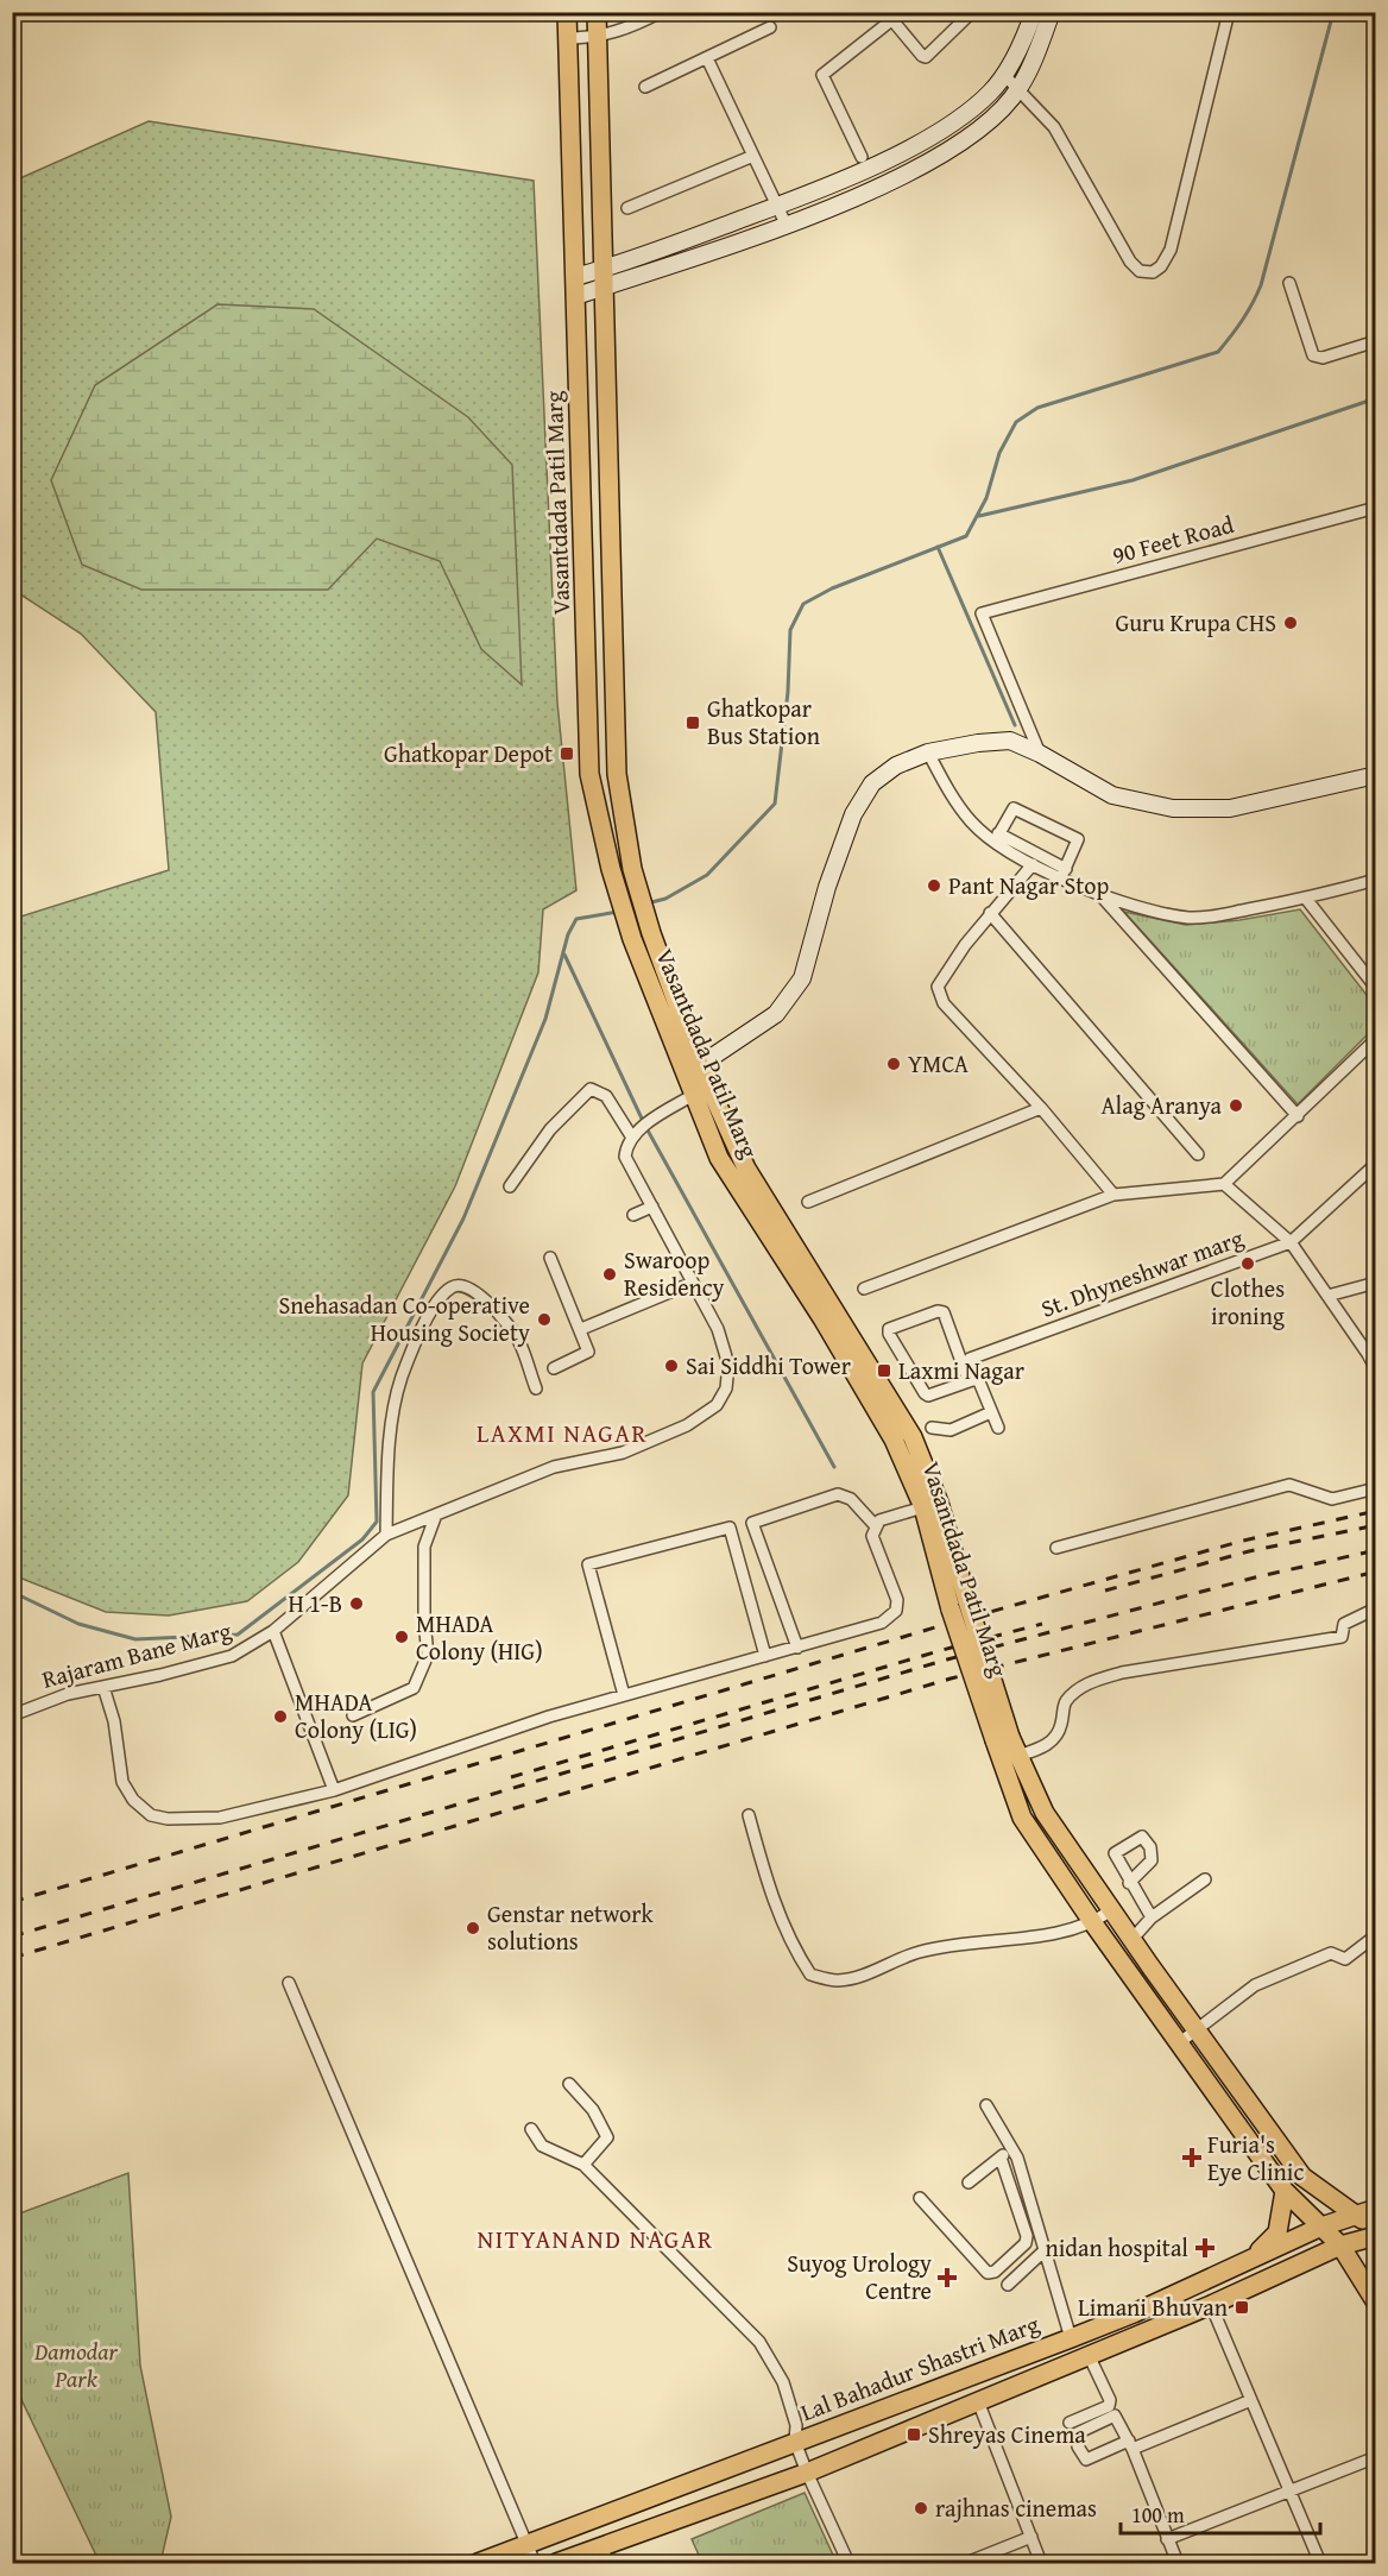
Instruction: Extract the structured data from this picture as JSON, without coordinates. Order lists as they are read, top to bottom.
{
  "streets": {
    "main road": ["Vasantdada Patil Marg", "Lal Bahadur Shastri Marg"],
    "street": ["90 Feet Road", "St. Dhyneshwar marg", "Rajaram Bane Marg"]
  },
  "crossings": [
    ["Vasantdada Patil Marg", "Lal Bahadur Shastri Marg"]
  ],
  "districts": ["LAXMI NAGAR", "NITYANAND NAGAR"],
  "parks": ["Damodar Park"],
  "places": {
    "other": [
      "Guru Krupa CHS",
      "Pant Nagar Stop",
      "YMCA",
      "Alag Aranya",
      "Clothes ironing",
      "Swaroop Residency",
      "Snehasadan Co-operative Housing Society",
      "Sai Siddhi Tower",
      "H 1-B",
      "MHADA Colony (HIG)",
      "MHADA Colony (LIG)",
      "Genstar network solutions",
      "rajhnas cinemas"
    ],
    "transit": [
      "Ghatkopar Bus Station",
      "Ghatkopar Depot",
      "Laxmi Nagar",
      "Limani Bhuvan",
      "Shreyas Cinema"
    ],
    "health": ["Furia's Eye Clinic", "nidan hospital", "Suyog Urology Centre"]
  },
  "scale_bar": "100 m"
}
